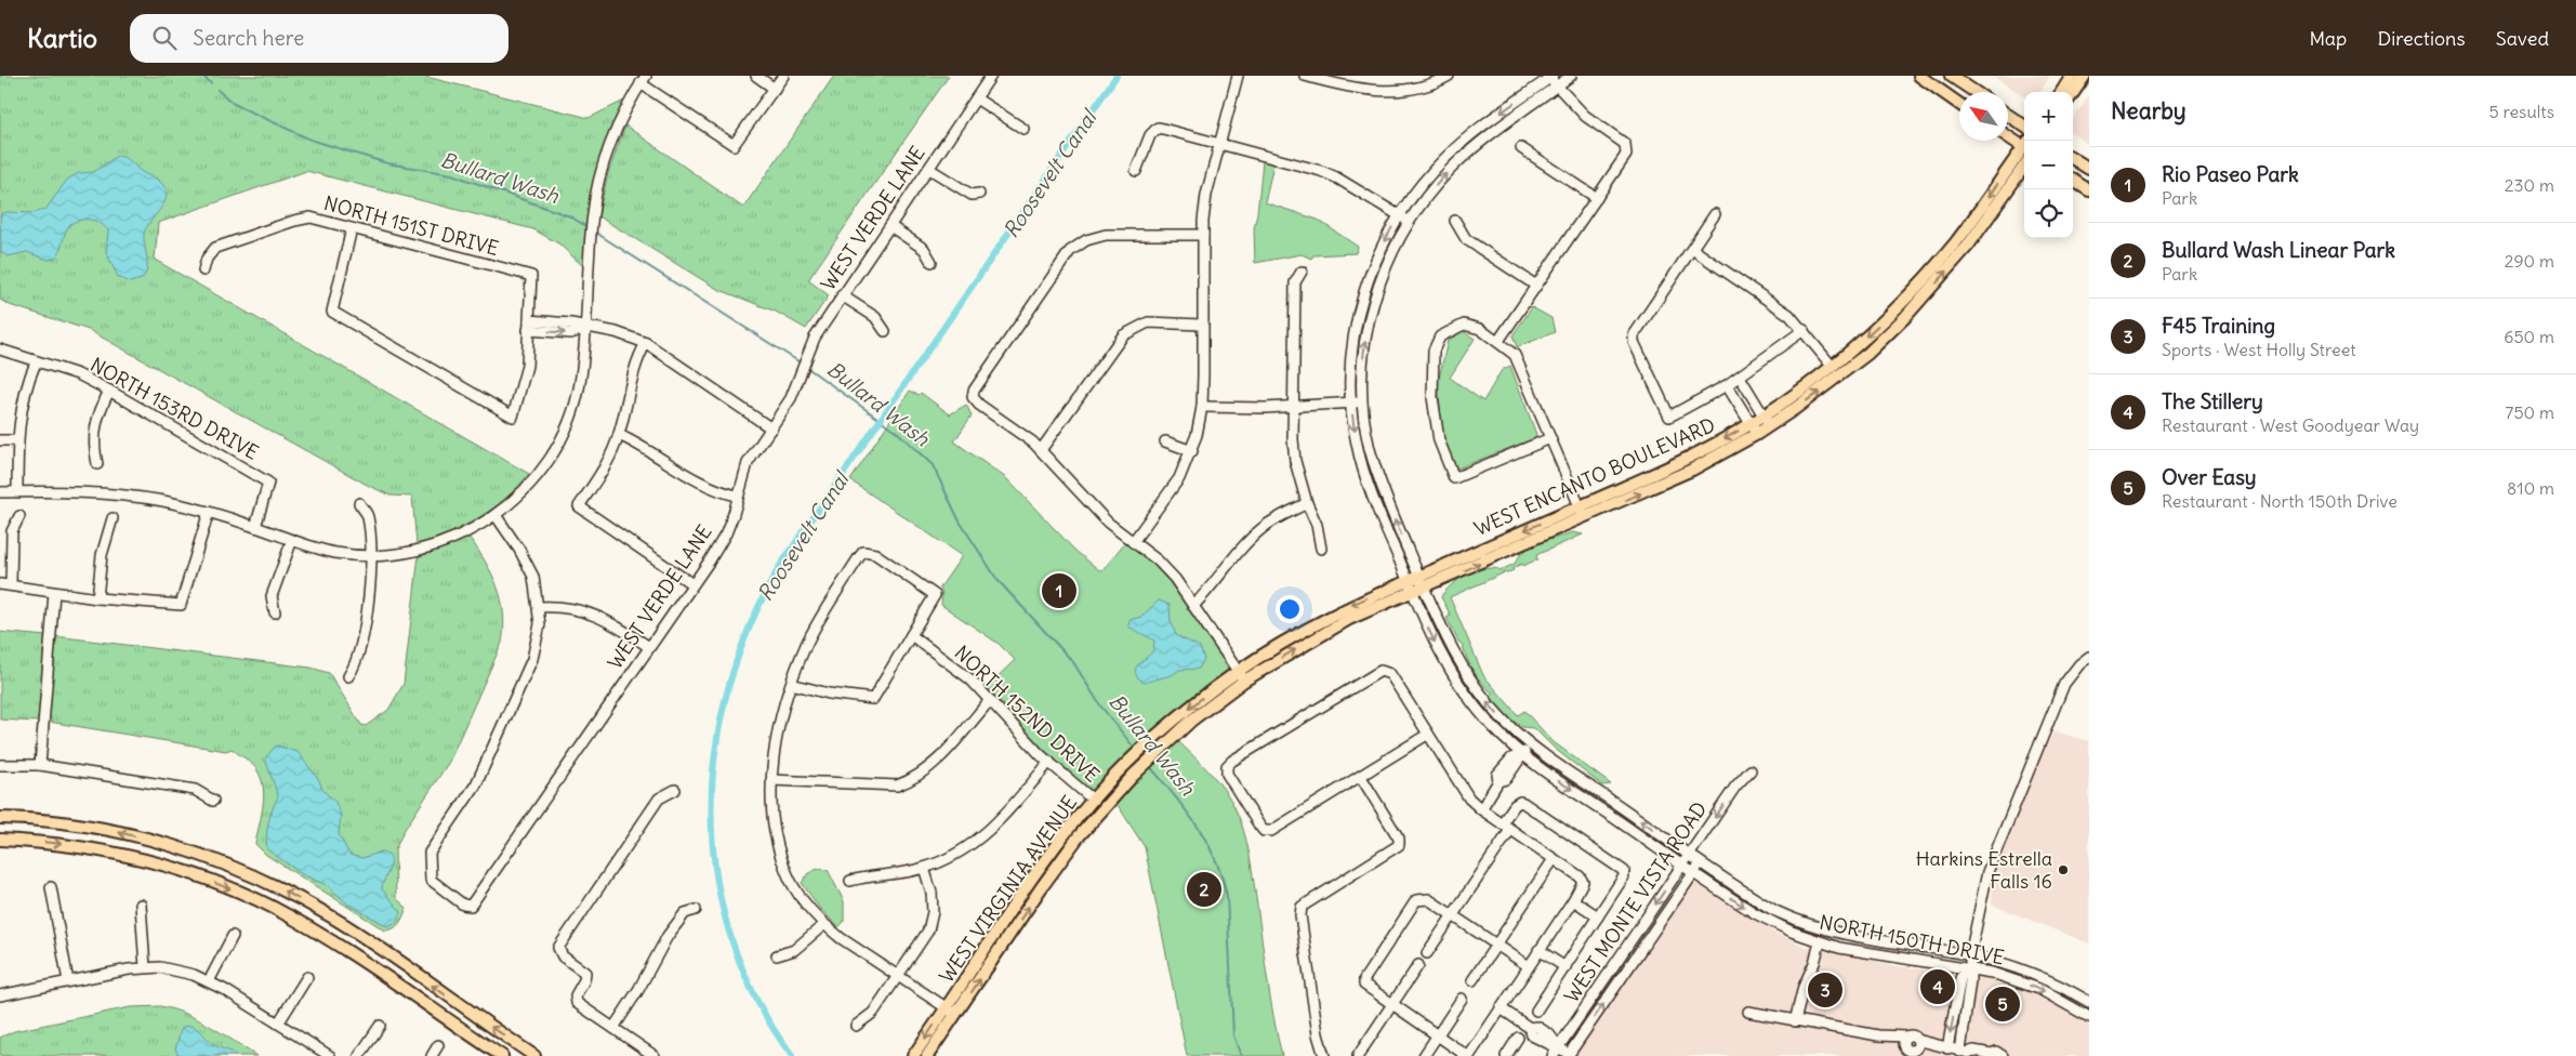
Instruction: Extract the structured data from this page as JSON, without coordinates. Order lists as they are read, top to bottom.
{
  "streets": {
    "main road": ["WEST ENCANTO BOULEVARD", "WEST VIRGINIA AVENUE"],
    "street": [
      "WEST VERDE LANE",
      "NORTH 151ST DRIVE",
      "NORTH 153RD DRIVE",
      "NORTH 152ND DRIVE",
      "WEST MONTE VISTA ROAD",
      "NORTH 150TH DRIVE"
    ]
  },
  "crossings": [
    ["WEST ENCANTO BOULEVARD", "WEST VIRGINIA AVENUE"],
    ["WEST ENCANTO BOULEVARD", "NORTH 150TH DRIVE"],
    ["NORTH 152ND DRIVE", "WEST VIRGINIA AVENUE"],
    ["WEST VIRGINIA AVENUE", "NORTH 150TH DRIVE"],
    ["WEST MONTE VISTA ROAD", "NORTH 150TH DRIVE"]
  ],
  "water": ["Roosevelt Canal", "Bullard Wash"],
  "places": ["Harkins Estrella Falls 16"],
  "north": "top left",
  "page": {
    "header": "Kartio",
    "search": "Search here",
    "nav": ["Map", "Directions", "Saved"],
    "heading": ["Nearby", "5 results"],
    "map_buttons": ["+", "−"],
    "list": [
      {
        "mark": "1",
        "name": "Rio Paseo Park",
        "note": "Park",
        "value": "230 m"
      },
      {
        "mark": "2",
        "name": "Bullard Wash Linear Park",
        "note": "Park",
        "value": "290 m"
      },
      {
        "mark": "3",
        "name": "F45 Training",
        "note": "Sports · West Holly Street",
        "value": "650 m"
      },
      {
        "mark": "4",
        "name": "The Stillery",
        "note": "Restaurant · West Goodyear Way",
        "value": "750 m"
      },
      {
        "mark": "5",
        "name": "Over Easy",
        "note": "Restaurant · North 150th Drive",
        "value": "810 m"
      }
    ],
    "pins": [
      "1",
      "2",
      "4",
      "3",
      "5"
    ]
  }
}
